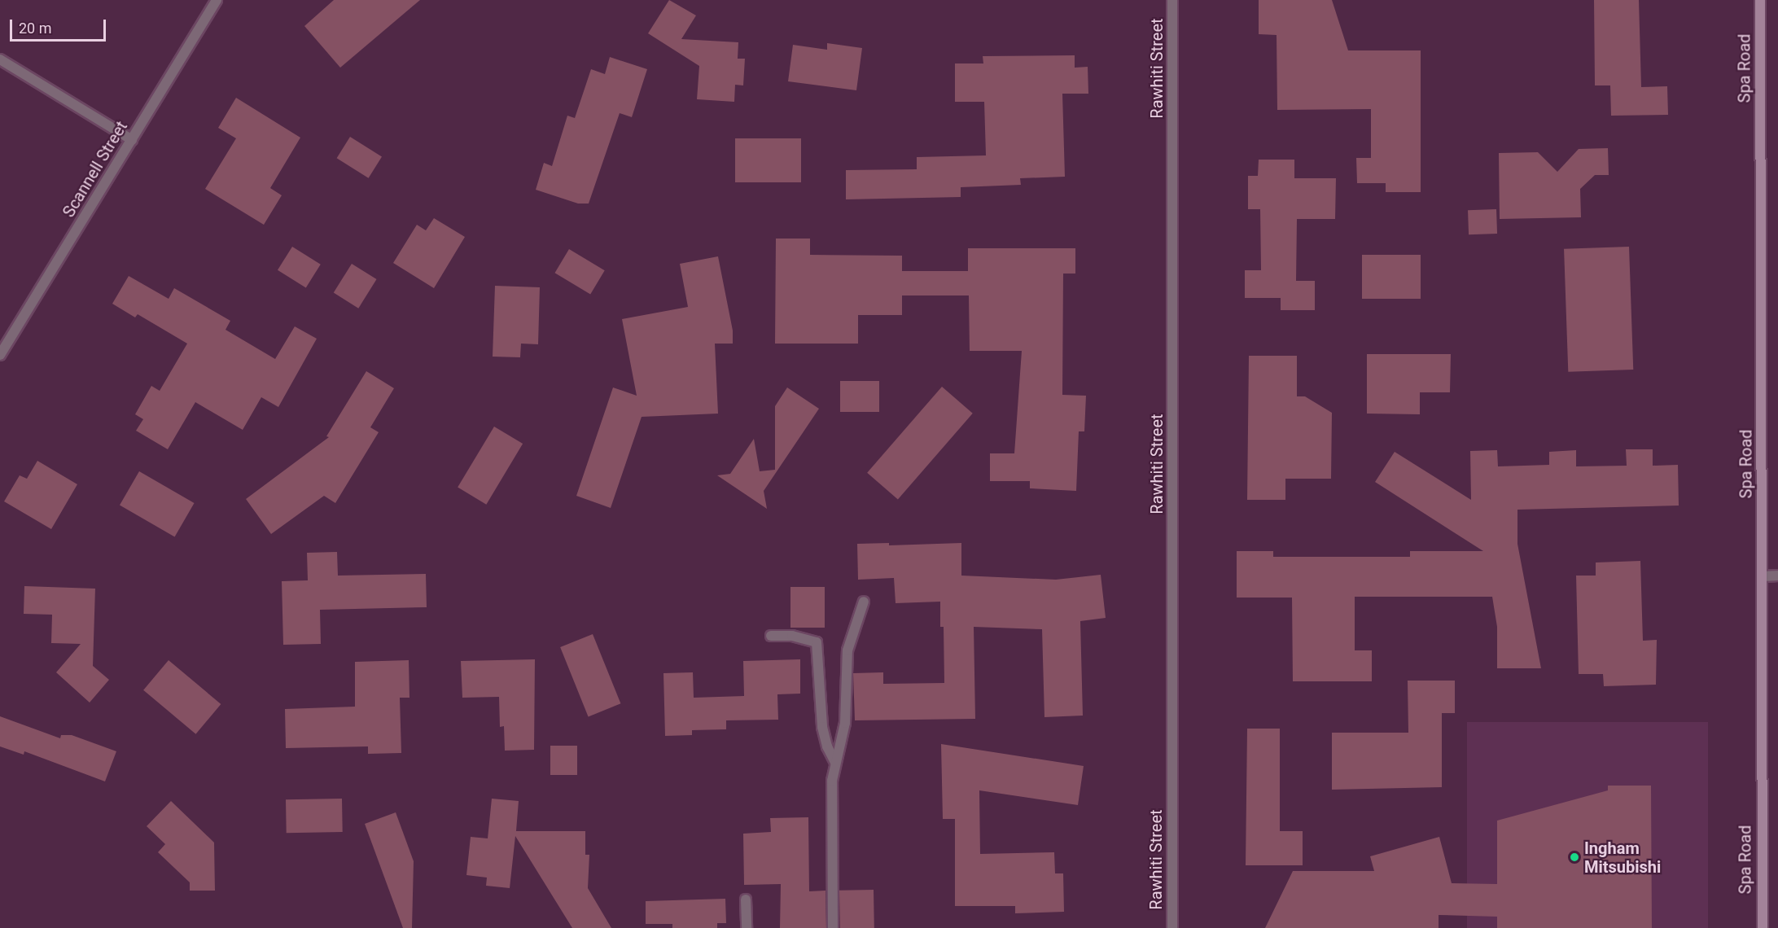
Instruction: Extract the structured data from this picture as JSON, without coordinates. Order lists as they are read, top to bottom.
{
  "streets": {
    "main road": ["Spa Road"],
    "street": ["Rawhiti Street", "Scannell Street"]
  },
  "places": ["Ingham Mitsubishi"],
  "scale_bar": "20 m"
}
